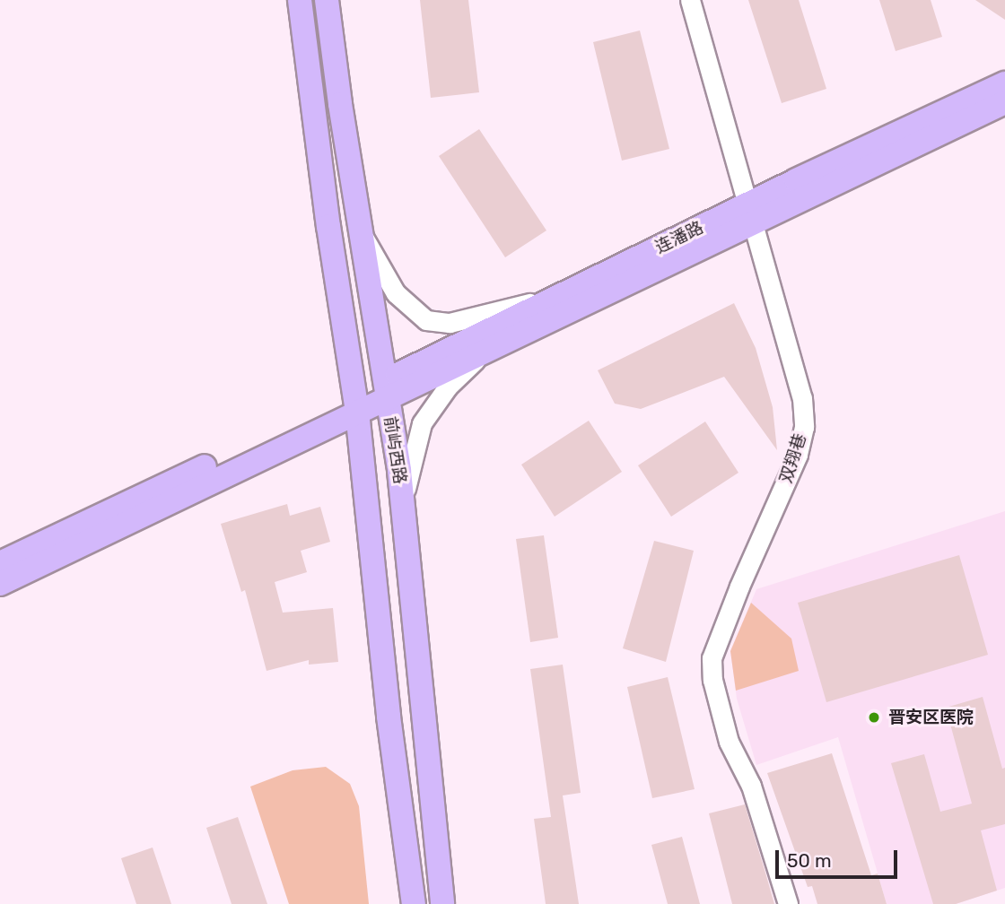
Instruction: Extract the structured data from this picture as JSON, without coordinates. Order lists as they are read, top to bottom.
{
  "streets": {
    "main road": ["连潘路", "前屿西路"],
    "street": ["双翔巷"]
  },
  "crossings": [
    ["连潘路", "前屿西路"],
    ["连潘路", "双翔巷"]
  ],
  "places": ["晋安区医院"],
  "scale_bar": "50 m"
}
